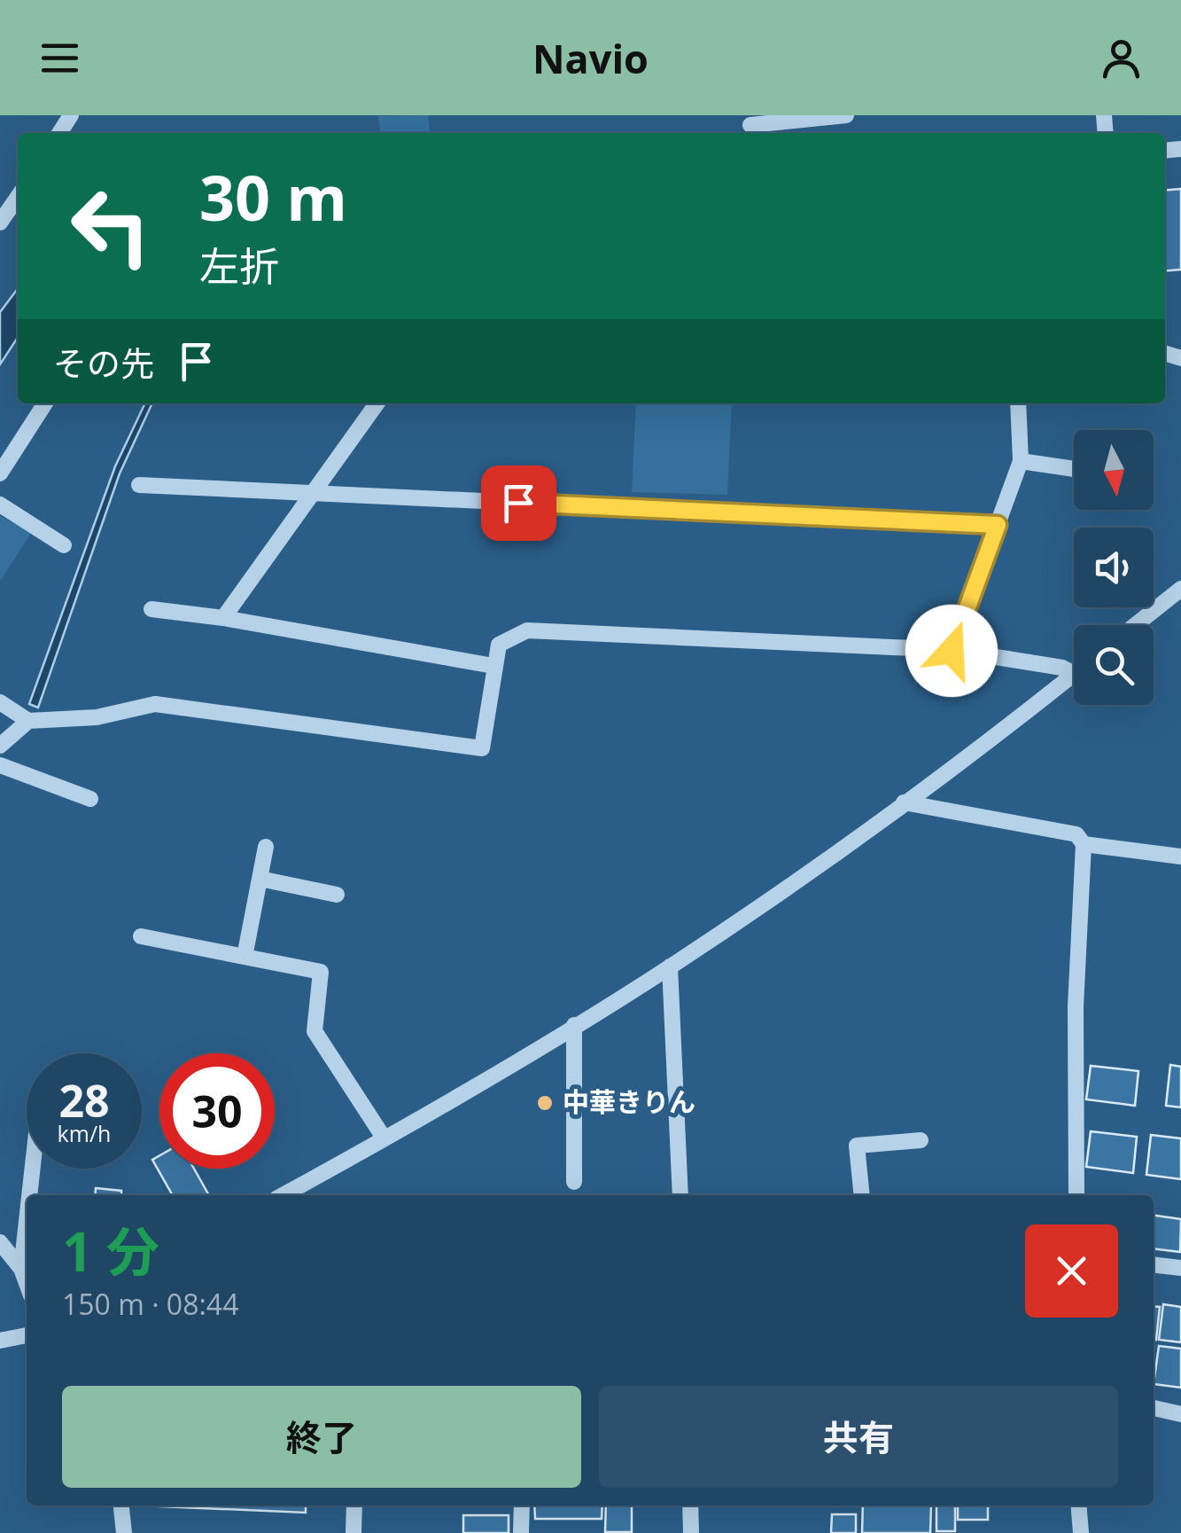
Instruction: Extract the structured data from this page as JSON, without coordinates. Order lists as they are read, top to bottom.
{
  "places": ["中華きりん"],
  "north": "bottom",
  "page": {
    "header": "Navio",
    "turn": ["30 m", "左折"],
    "then": "その先",
    "speed": "28 km/h",
    "limit": "30",
    "heading": ["1 分", "150 m · 08:44"],
    "buttons": ["終了", "共有"]
  }
}
